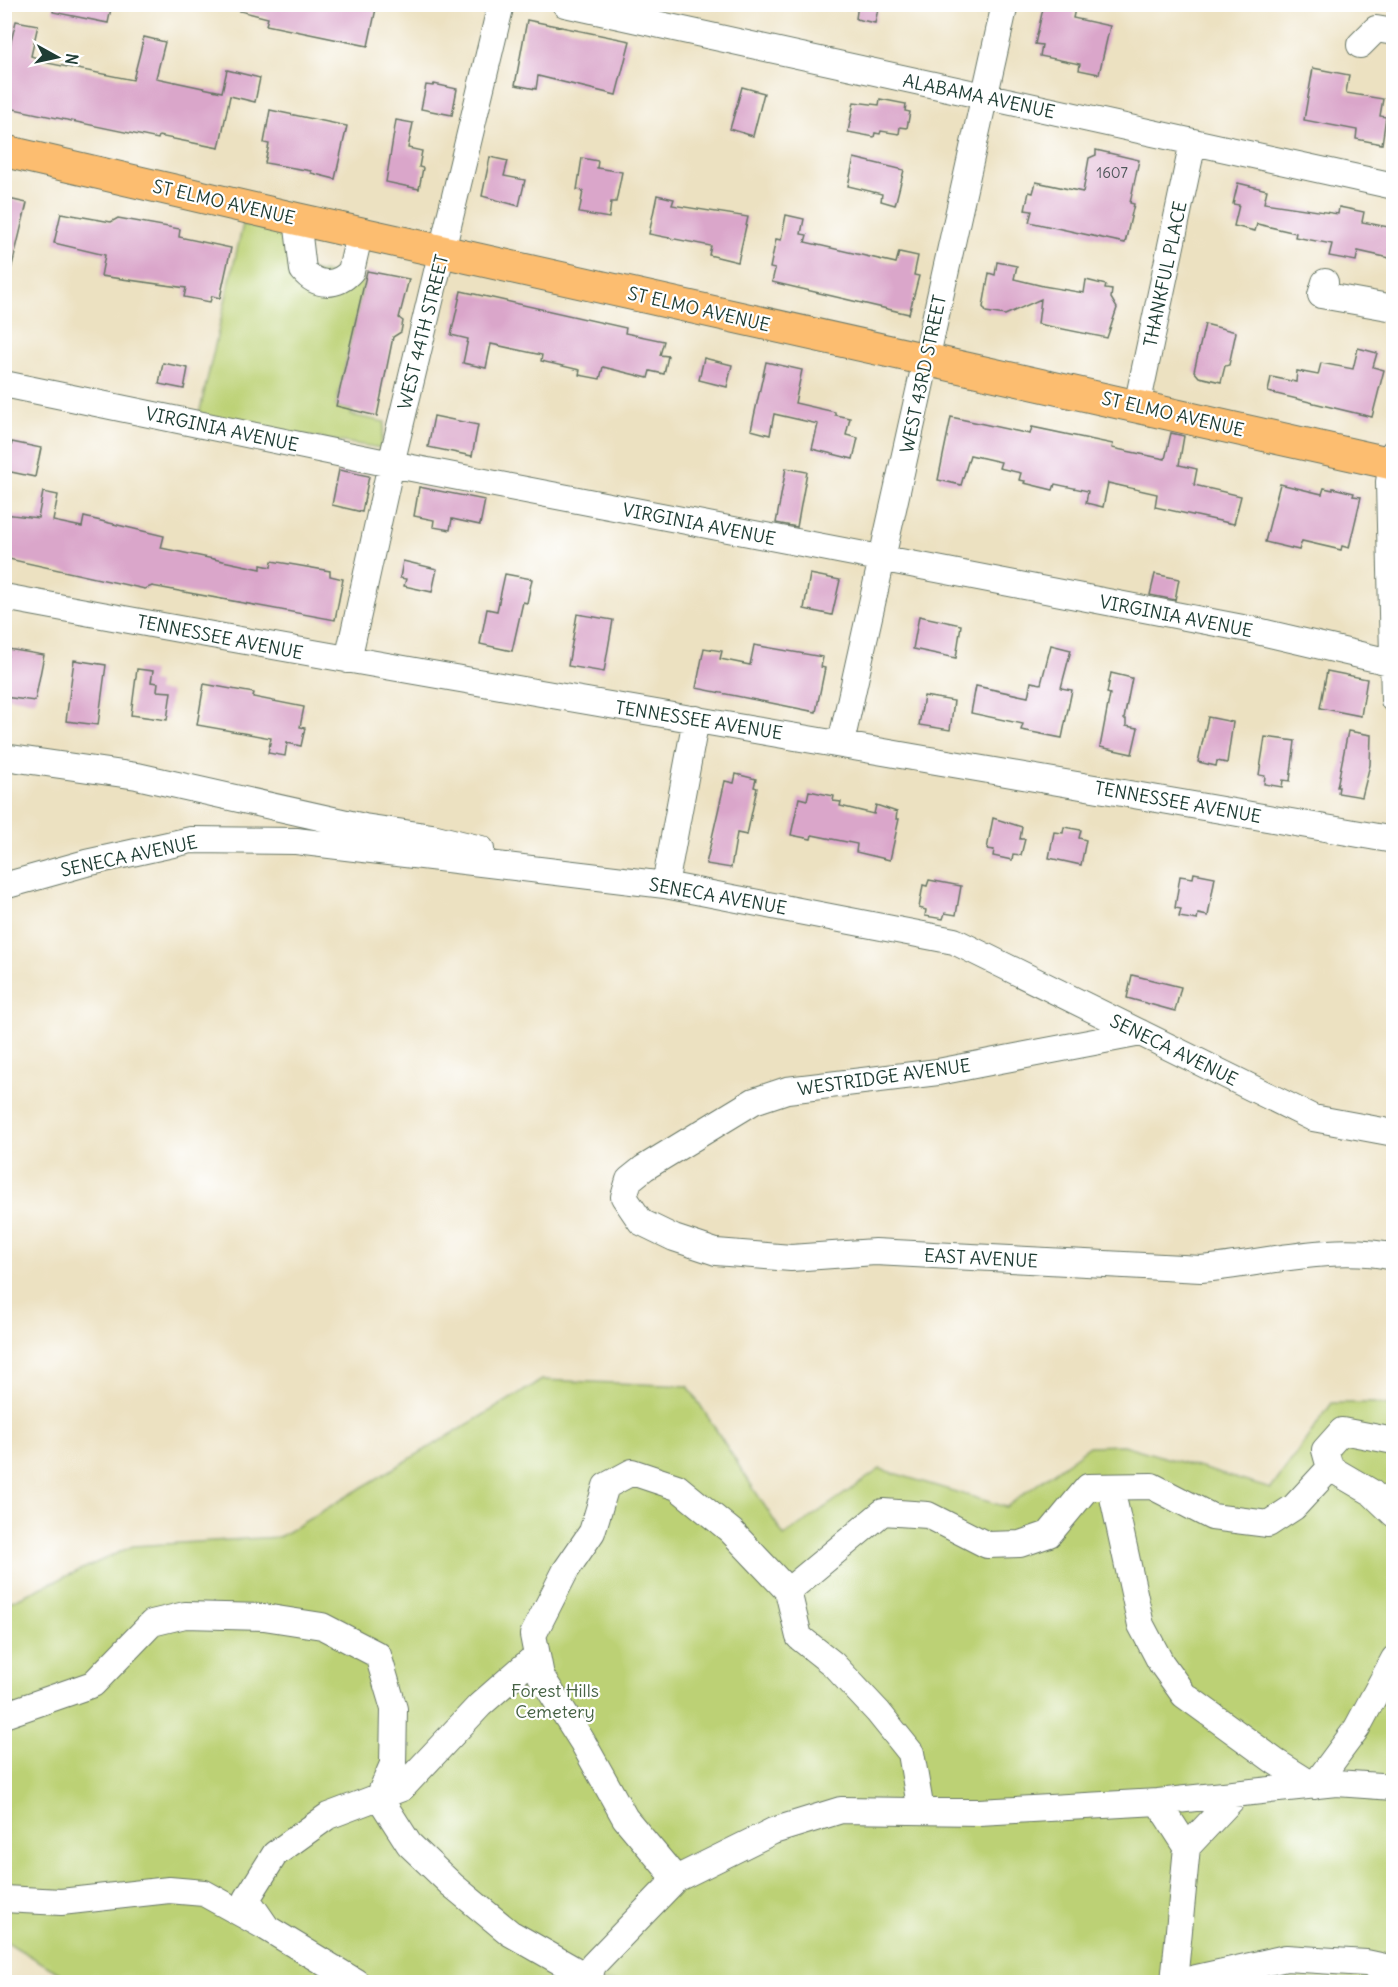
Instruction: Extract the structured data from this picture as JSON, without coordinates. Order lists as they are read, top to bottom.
{
  "streets": {
    "main road": ["ST ELMO AVENUE"],
    "street": [
      "ALABAMA AVENUE",
      "THANKFUL PLACE",
      "WEST 44TH STREET",
      "WEST 43RD STREET",
      "VIRGINIA AVENUE",
      "TENNESSEE AVENUE",
      "SENECA AVENUE",
      "WESTRIDGE AVENUE",
      "EAST AVENUE"
    ]
  },
  "crossings": [
    ["ALABAMA AVENUE", "THANKFUL PLACE"],
    ["ALABAMA AVENUE", "WEST 43RD STREET"],
    ["ST ELMO AVENUE", "THANKFUL PLACE"],
    ["ST ELMO AVENUE", "WEST 44TH STREET"],
    ["ST ELMO AVENUE", "WEST 43RD STREET"],
    ["WEST 44TH STREET", "VIRGINIA AVENUE"],
    ["WEST 44TH STREET", "TENNESSEE AVENUE"],
    ["WEST 43RD STREET", "VIRGINIA AVENUE"],
    ["WEST 43RD STREET", "TENNESSEE AVENUE"],
    ["SENECA AVENUE", "WESTRIDGE AVENUE"],
    ["WESTRIDGE AVENUE", "EAST AVENUE"]
  ],
  "parks": ["Forest Hills Cemetery"],
  "house_numbers": ["1607"],
  "north": "right"
}
